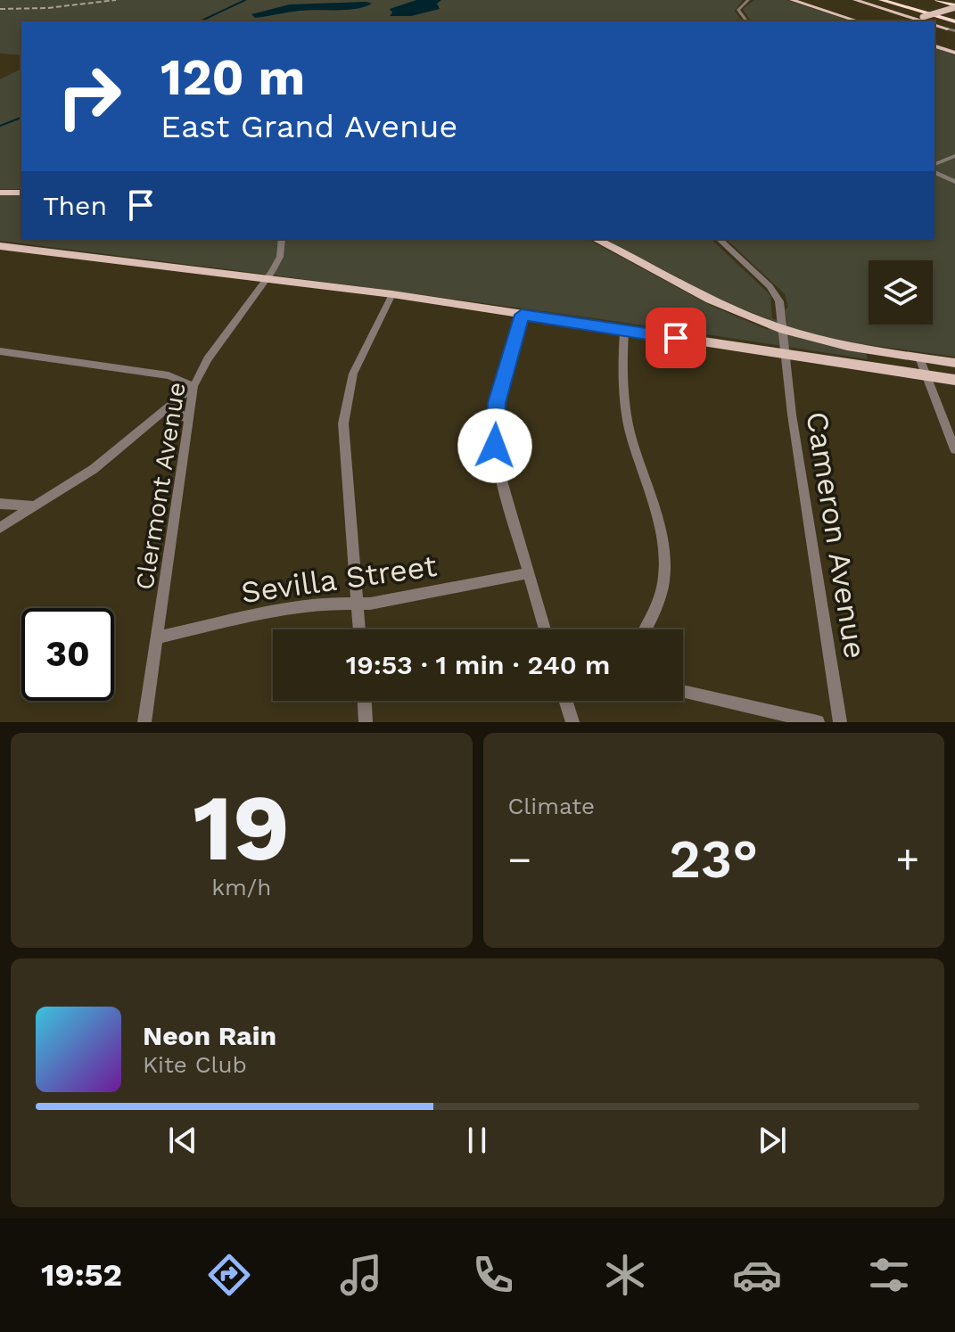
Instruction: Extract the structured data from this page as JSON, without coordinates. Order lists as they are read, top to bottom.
{
  "streets": {
    "street": ["Clermont Avenue", "Cameron Avenue", "Sevilla Street"]
  },
  "crossings": [
    ["Clermont Avenue", "Sevilla Street"]
  ],
  "page": {
    "turn": ["120 m", "East Grand Avenue"],
    "then": "Then",
    "limit": "30",
    "trip": "19:53 · 1 min · 240 m",
    "tile": [
      ["19", "km/h"],
      "Climate"
    ],
    "heat": ["−", "23°", "+"],
    "song": ["Neon Rain", "Kite Club"],
    "tabs": "19:52"
  }
}
